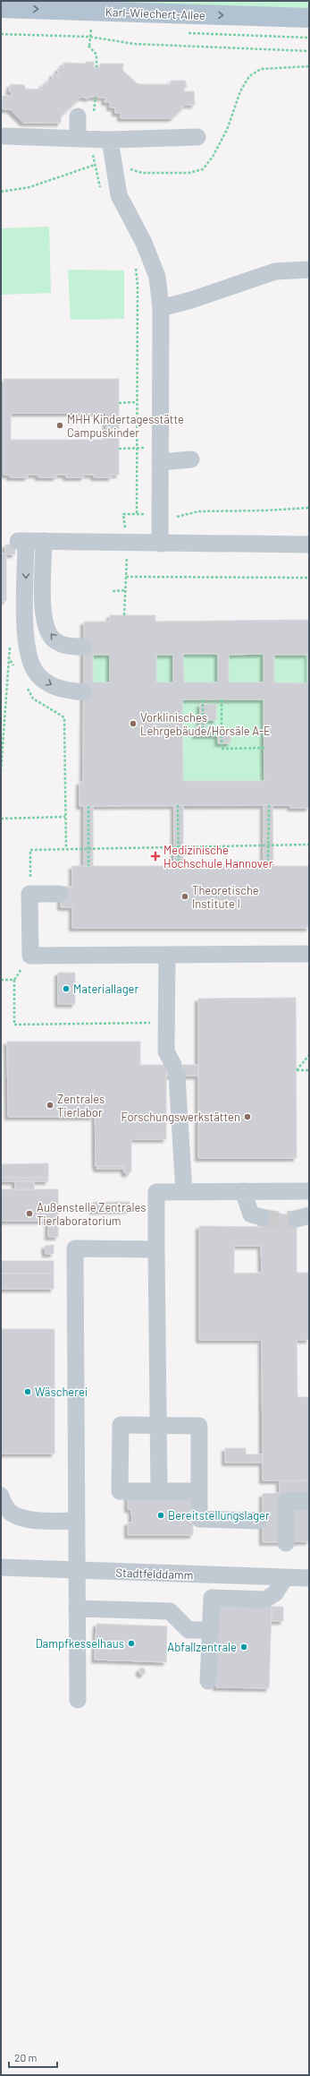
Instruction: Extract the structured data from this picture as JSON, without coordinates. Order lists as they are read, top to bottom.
{
  "streets": {
    "main road": ["Karl-Wiechert-Allee"],
    "street": ["Stadtfelddamm"]
  },
  "one_way": ["Karl-Wiechert-Allee"],
  "places": {
    "other": [
      "MHH Kindertagesstätte Campuskinder",
      "Vorklinisches Lehrgebäude/Hörsäle A-E",
      "Theoretische Institute I",
      "Materiallager",
      "Zentrales Tierlabor",
      "Forschungswerkstätten",
      "Außenstelle Zentrales Tierlaboratorium",
      "Wäscherei",
      "Bereitstellungslager",
      "Dampfkesselhaus",
      "Abfallzentrale"
    ],
    "health": ["Medizinische Hochschule Hannover"]
  },
  "scale_bar": "20 m"
}
